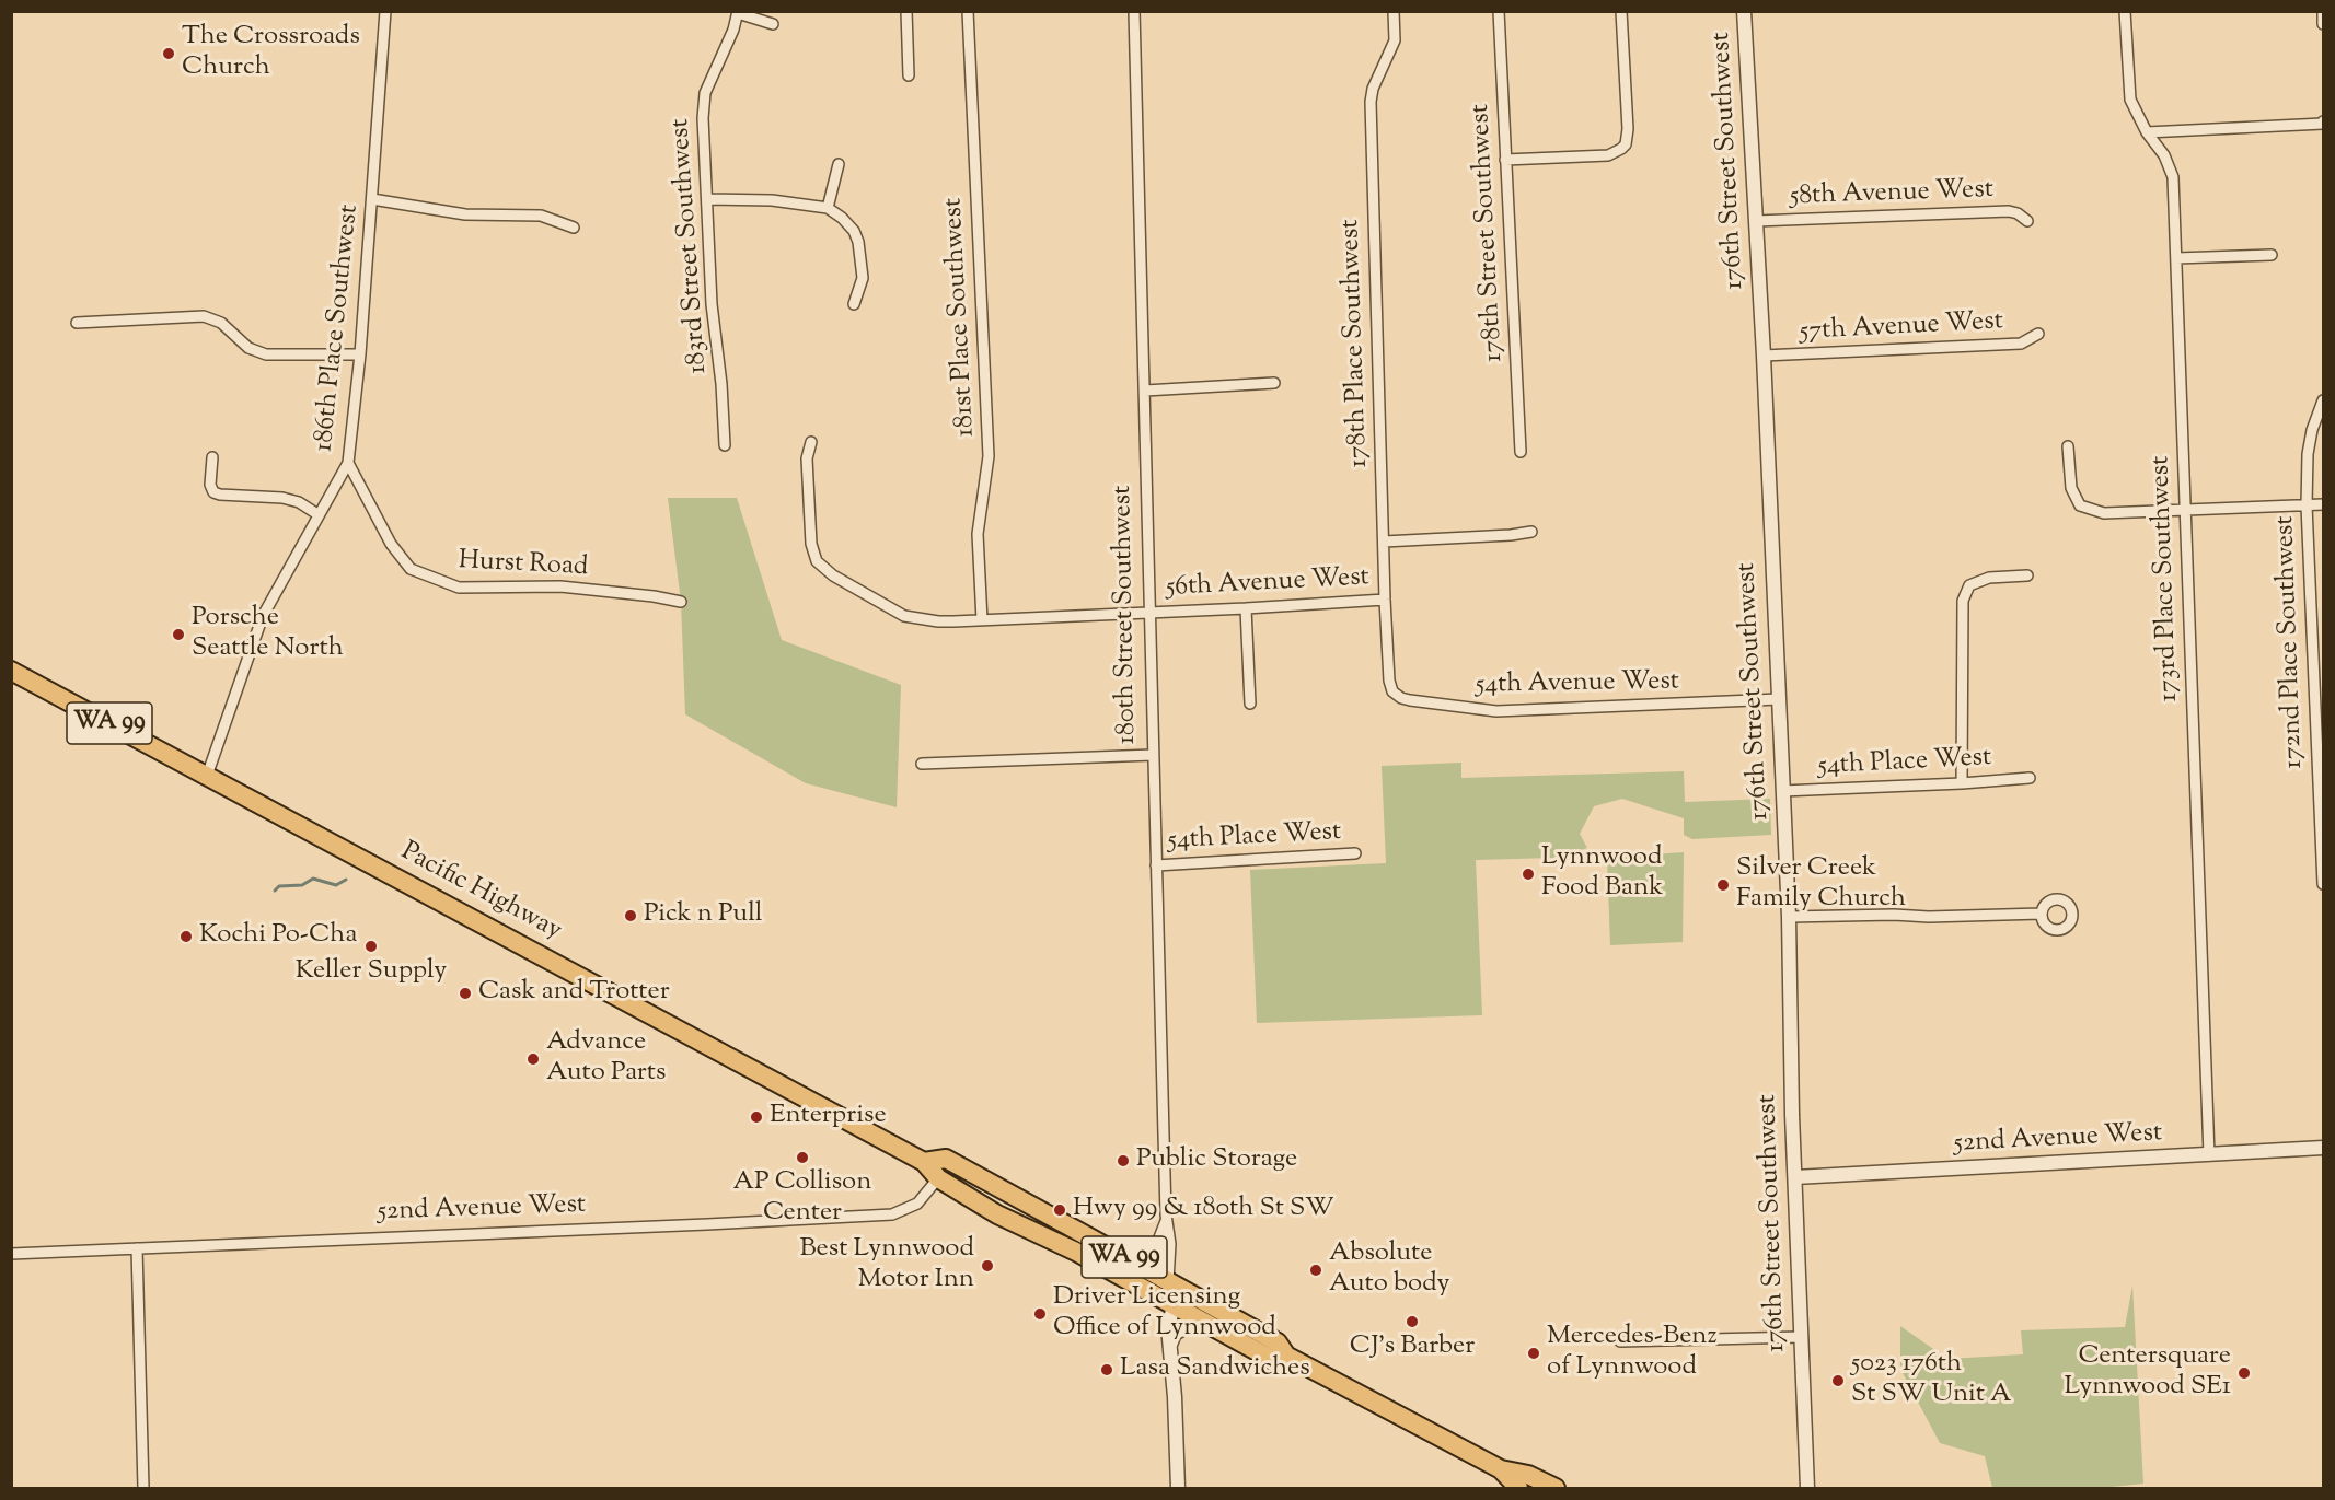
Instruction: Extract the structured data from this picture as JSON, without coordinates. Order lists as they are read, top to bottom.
{
  "streets": {
    "highway": ["WA 99", "Pacific Highway"],
    "street": [
      "176th Street Southwest",
      "58th Avenue West",
      "178th Street Southwest",
      "183rd Street Southwest",
      "181st Place Southwest",
      "186th Place Southwest",
      "57th Avenue West",
      "178th Place Southwest",
      "Hurst Road",
      "173rd Place Southwest",
      "56th Avenue West",
      "180th Street Southwest",
      "172nd Place Southwest",
      "54th Avenue West",
      "54th Place West",
      "52nd Avenue West"
    ]
  },
  "crossings": [
    ["176th Street Southwest", "58th Avenue West"],
    ["176th Street Southwest", "57th Avenue West"],
    ["176th Street Southwest", "54th Avenue West"],
    ["176th Street Southwest", "54th Place West"],
    ["176th Street Southwest", "52nd Avenue West"],
    ["181st Place Southwest", "56th Avenue West"],
    ["186th Place Southwest", "Hurst Road"],
    ["186th Place Southwest", "Pacific Highway"],
    ["178th Place Southwest", "56th Avenue West"],
    ["178th Place Southwest", "54th Avenue West"],
    ["173rd Place Southwest", "52nd Avenue West"],
    ["56th Avenue West", "180th Street Southwest"],
    ["180th Street Southwest", "54th Place West"],
    ["180th Street Southwest", "Pacific Highway"],
    ["Pacific Highway", "52nd Avenue West"]
  ],
  "places": [
    "The Crossroads Church",
    "Porsche Seattle North",
    "Lynnwood Food Bank",
    "Silver Creek Family Church",
    "Pick n Pull",
    "Kochi Po-Cha",
    "Keller Supply",
    "Cask and Trotter",
    "Advance Auto Parts",
    "Enterprise",
    "AP Collison Center",
    "Public Storage",
    "Hwy 99 & 180th St SW",
    "Best Lynnwood Motor Inn",
    "Absolute Auto body",
    "Driver Licensing Office of Lynnwood",
    "CJ's Barber",
    "Mercedes-Benz of Lynnwood",
    "Lasa Sandwiches",
    "Centersquare Lynnwood SE1",
    "5023 176th St SW Unit A"
  ]
}
